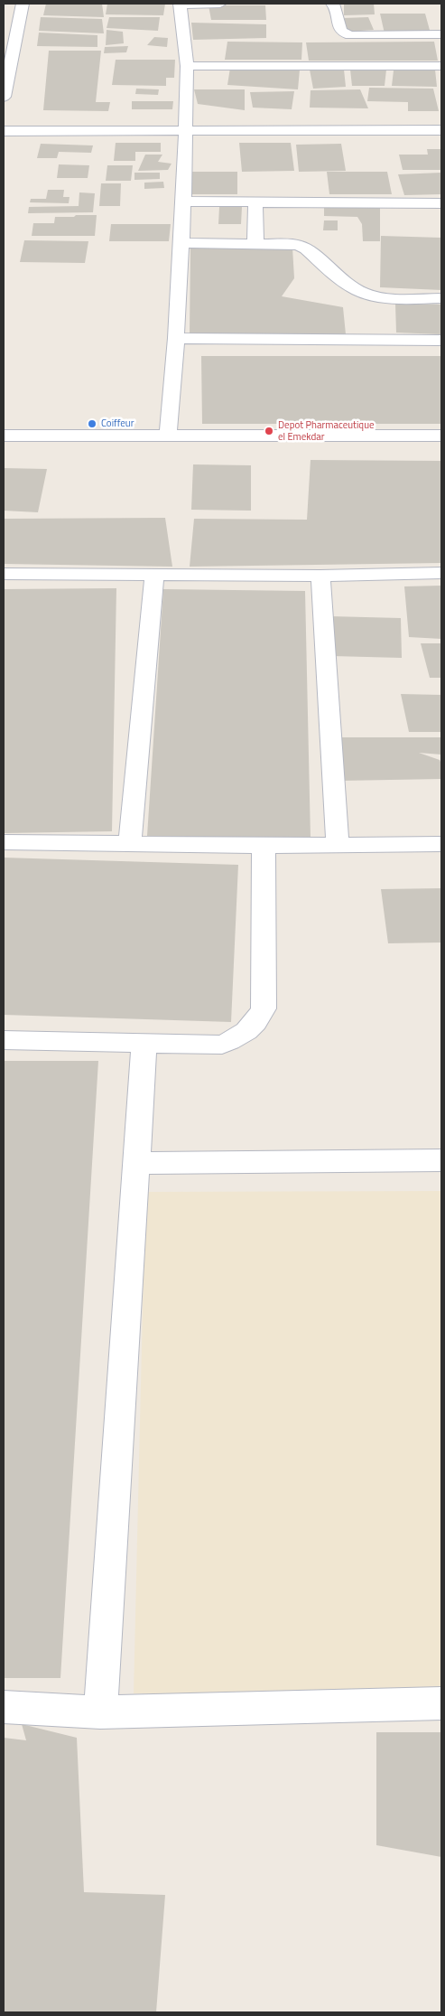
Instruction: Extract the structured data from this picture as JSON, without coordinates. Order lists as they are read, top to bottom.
{
  "places": ["Coiffeur", "Depot Pharmaceutique el Emekdar"]
}
